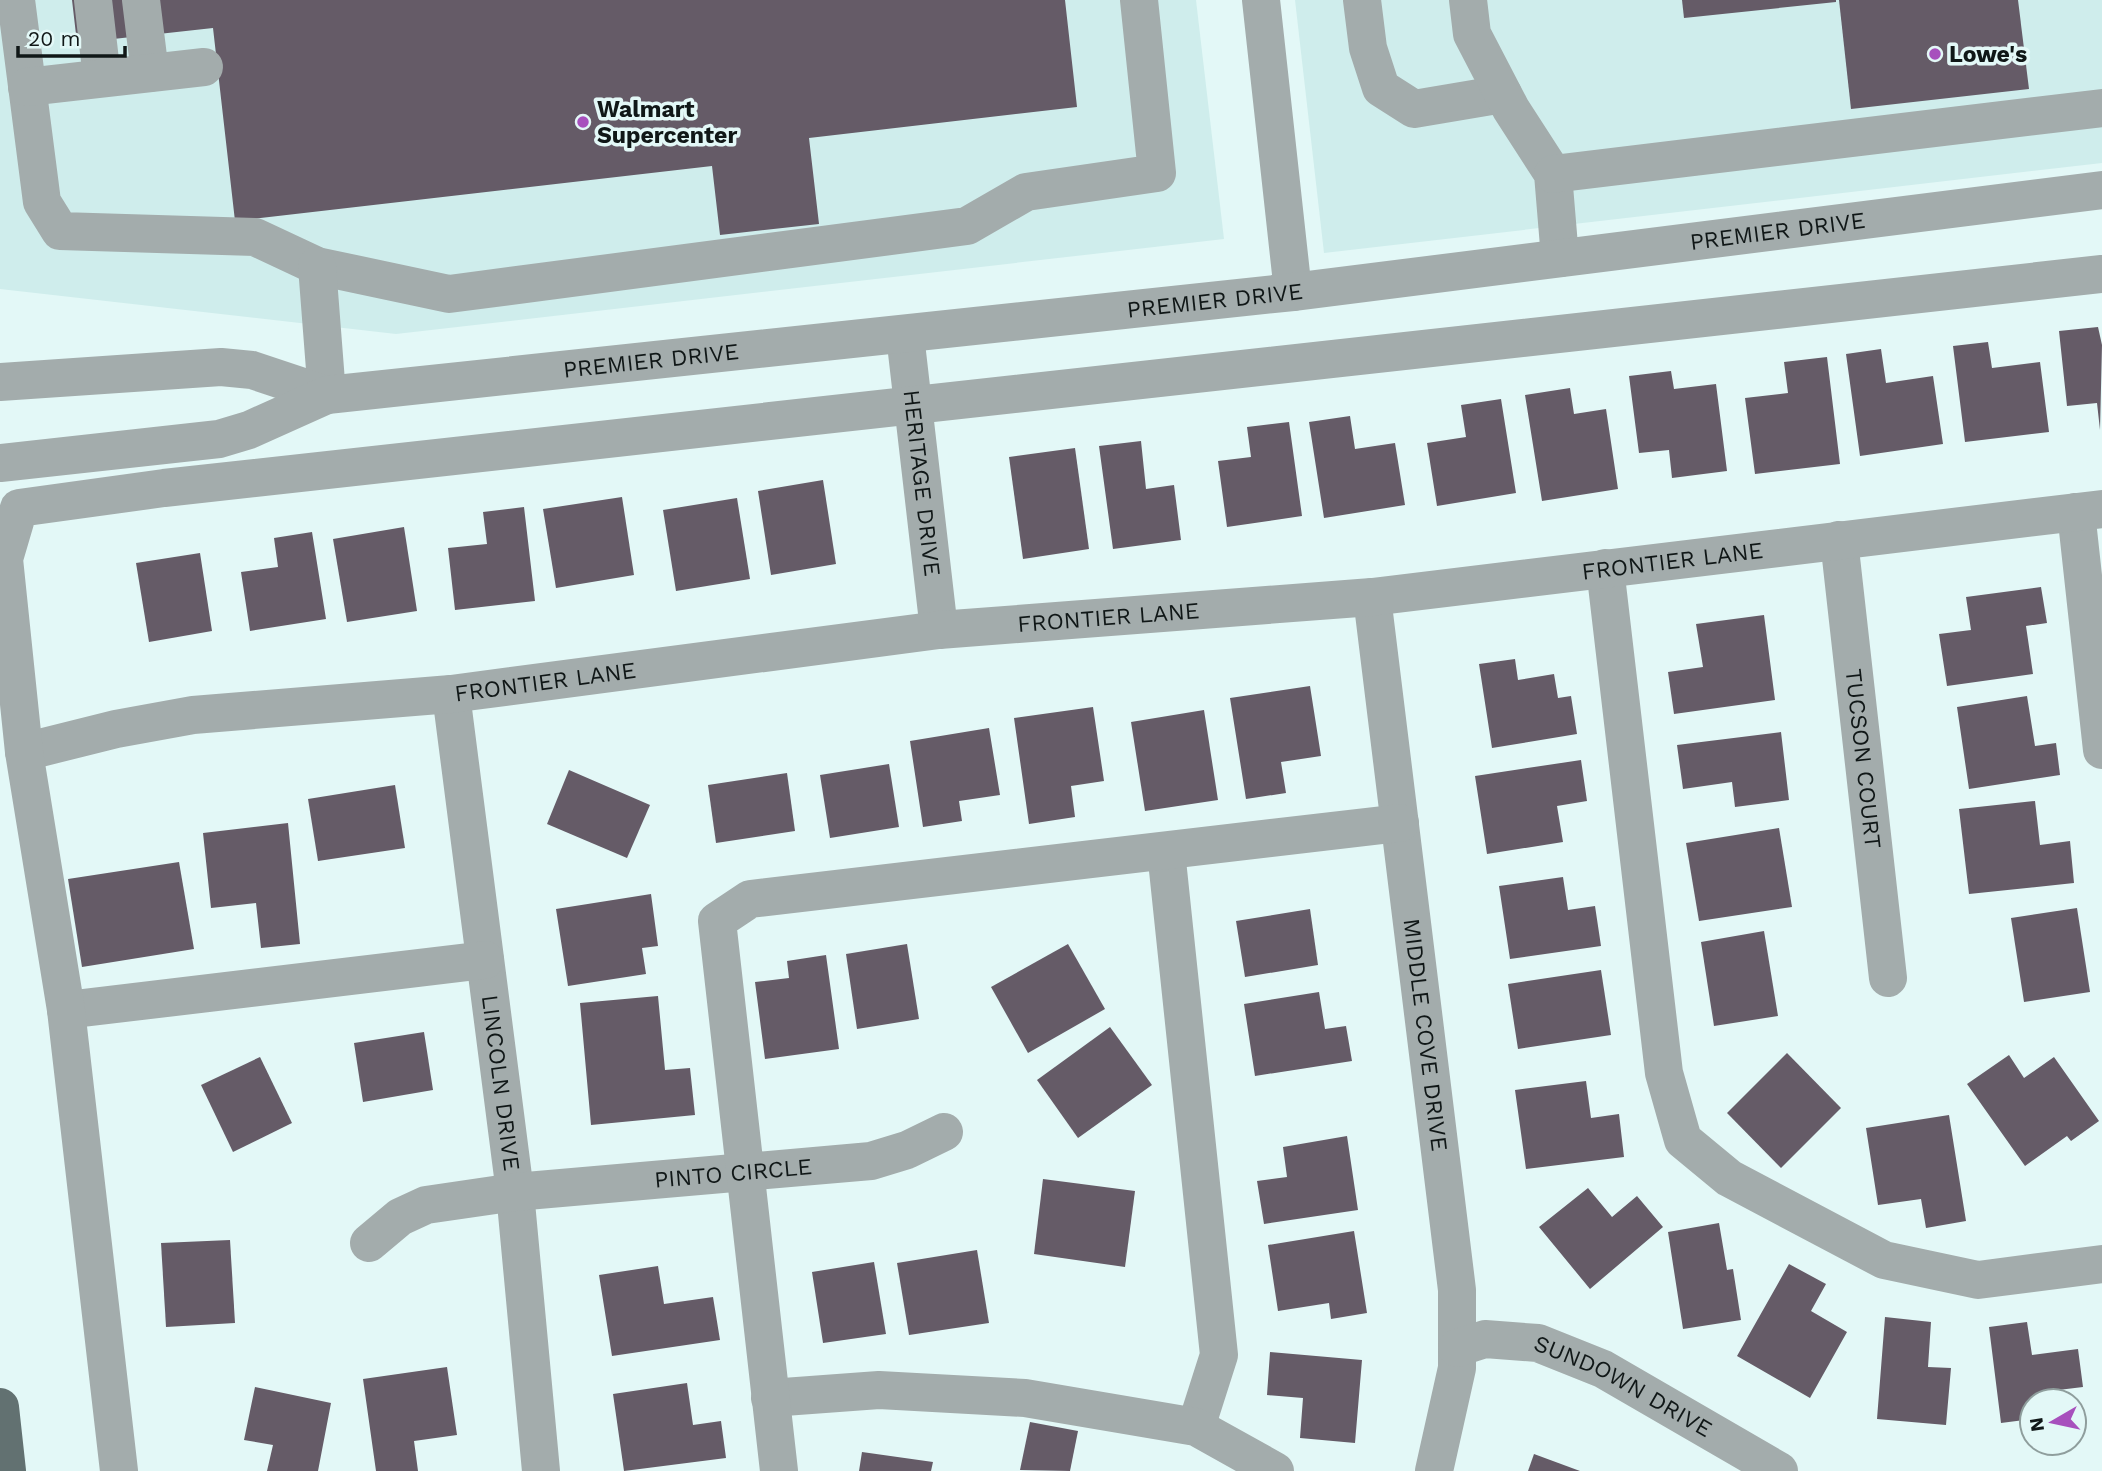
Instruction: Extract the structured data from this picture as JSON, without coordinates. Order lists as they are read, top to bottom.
{
  "streets": {
    "street": [
      "PREMIER DRIVE",
      "HERITAGE DRIVE",
      "FRONTIER LANE",
      "TUCSON COURT",
      "MIDDLE COVE DRIVE",
      "LINCOLN DRIVE",
      "PINTO CIRCLE",
      "SUNDOWN DRIVE"
    ]
  },
  "crossings": [
    ["PREMIER DRIVE", "HERITAGE DRIVE"],
    ["HERITAGE DRIVE", "FRONTIER LANE"],
    ["FRONTIER LANE", "TUCSON COURT"],
    ["FRONTIER LANE", "MIDDLE COVE DRIVE"],
    ["FRONTIER LANE", "LINCOLN DRIVE"],
    ["MIDDLE COVE DRIVE", "SUNDOWN DRIVE"],
    ["LINCOLN DRIVE", "PINTO CIRCLE"]
  ],
  "places": ["Lowe's", "Walmart Supercenter"],
  "scale_bar": "20 m",
  "north": "left"
}
